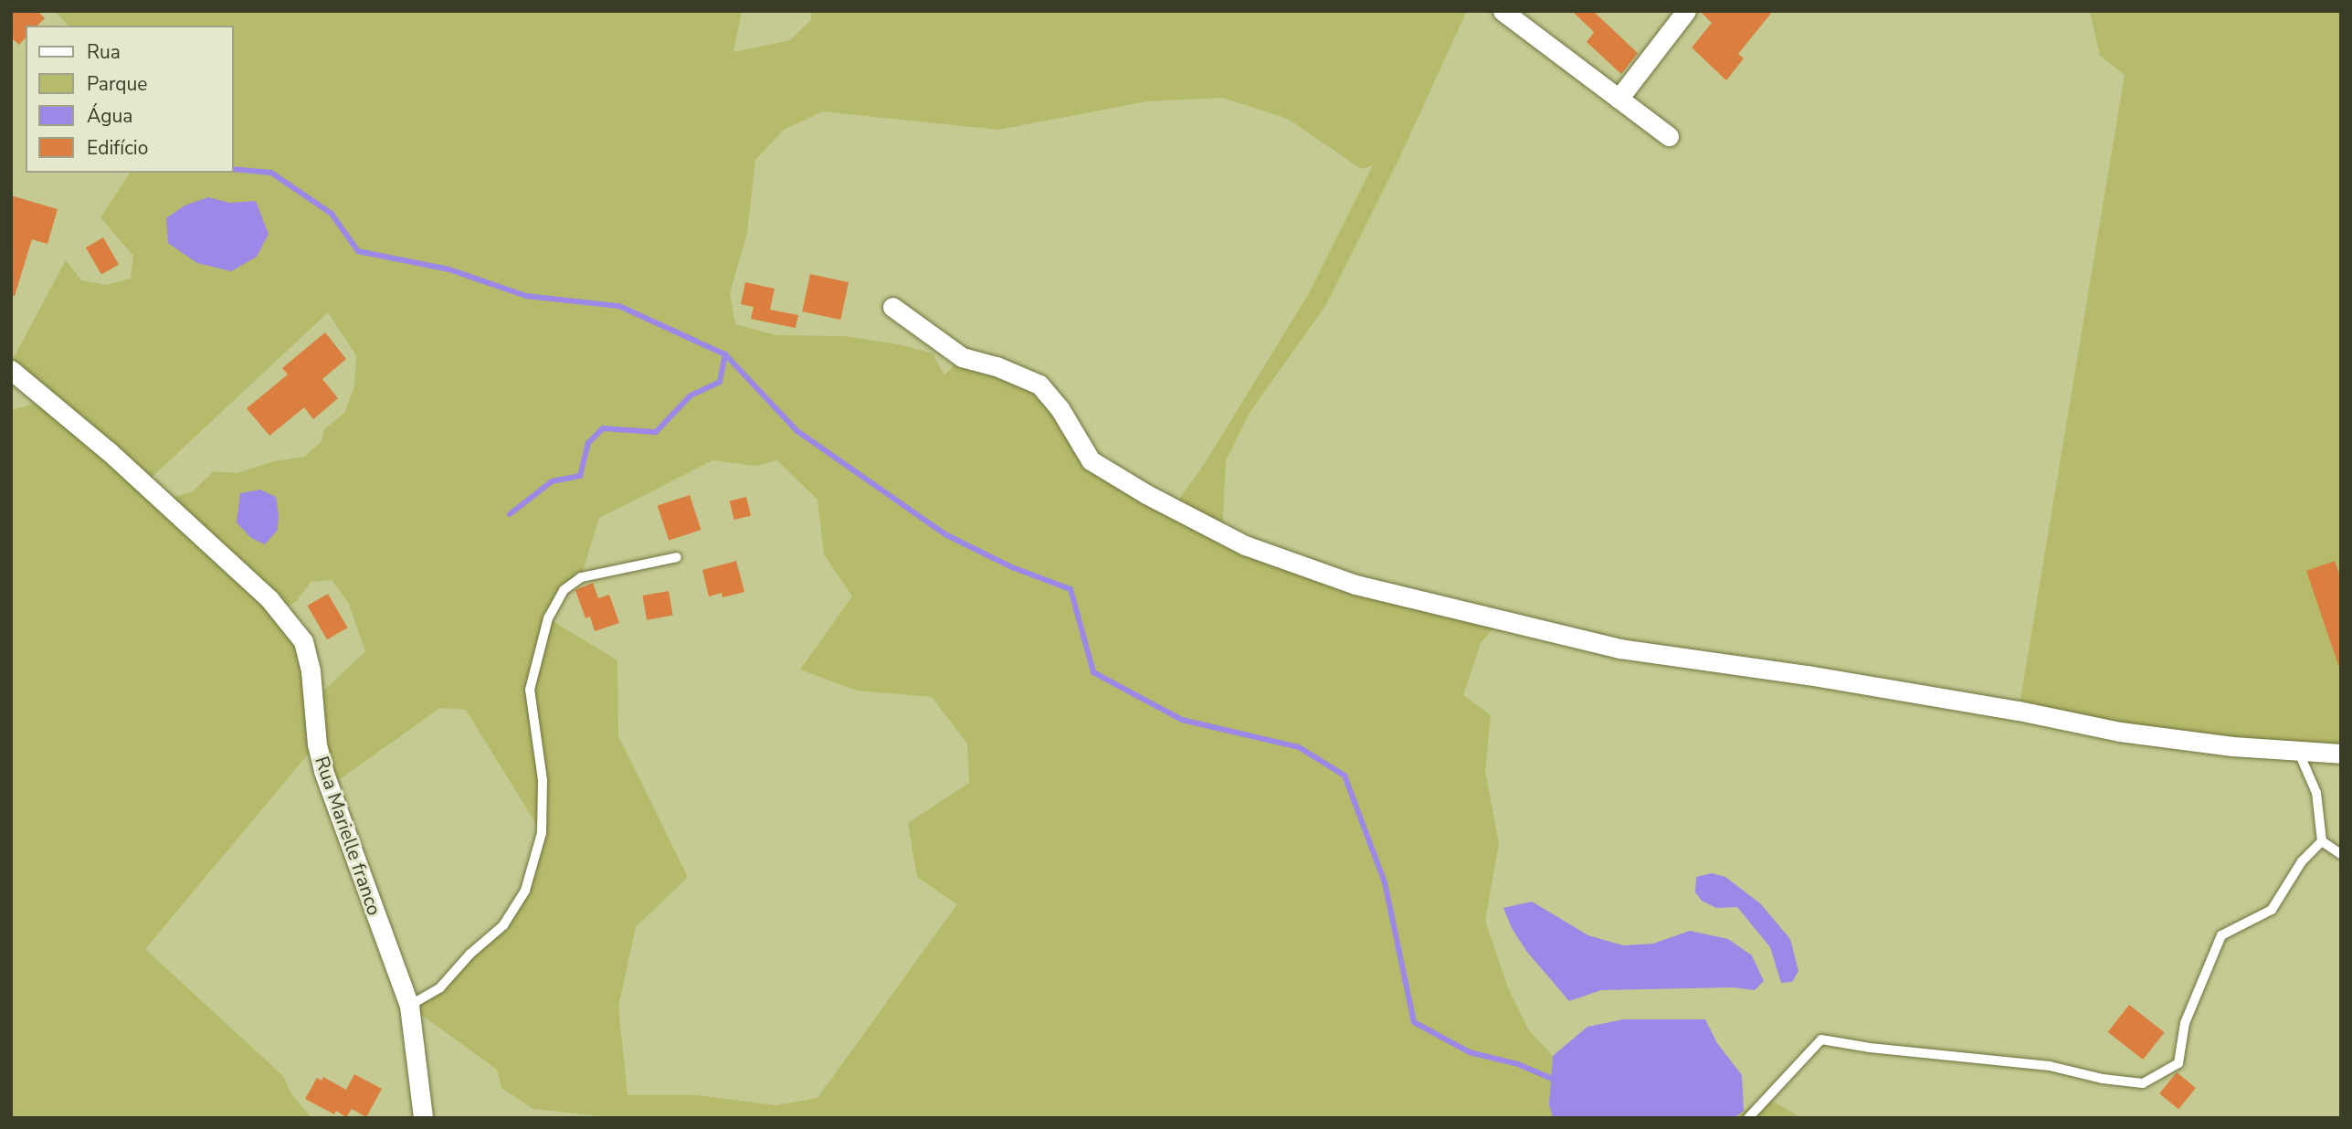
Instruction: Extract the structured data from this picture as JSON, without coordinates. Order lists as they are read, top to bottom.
{
  "streets": {
    "street": ["Rua Marielle franco"]
  },
  "legend": [
    "Rua",
    "Parque",
    "Água",
    "Edifício"
  ]
}
